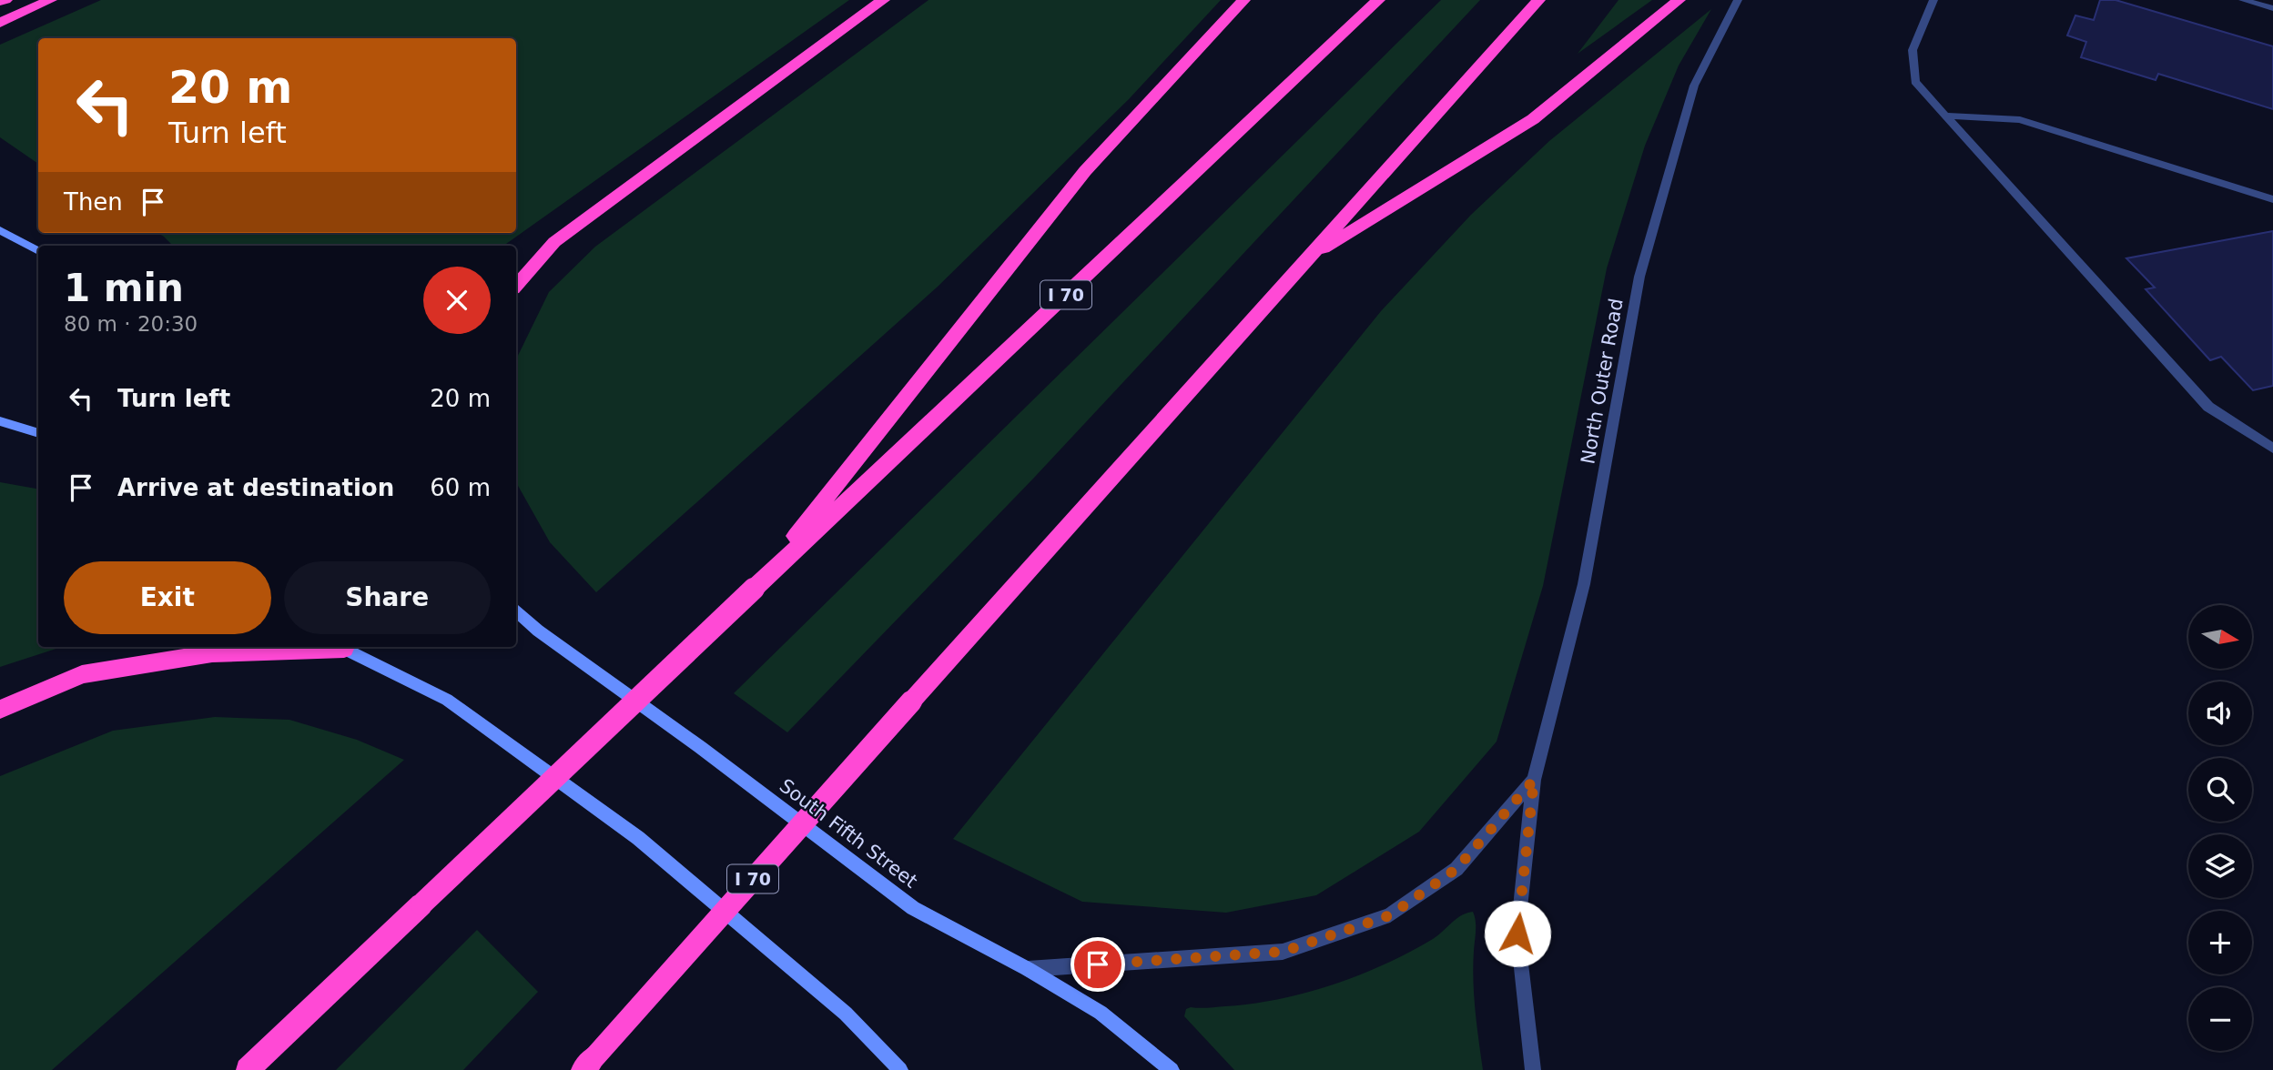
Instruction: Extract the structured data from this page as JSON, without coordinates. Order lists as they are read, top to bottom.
{
  "streets": {
    "highway": ["I 70"],
    "main road": ["South Fifth Street"],
    "street": ["North Outer Road"]
  },
  "north": "right",
  "page": {
    "turn": ["20 m", "Turn left"],
    "then": "Then",
    "heading": ["1 min", "80 m · 20:30"],
    "list": [
      {
        "name": "Turn left",
        "value": "20 m"
      },
      {
        "name": "Arrive at destination",
        "value": "60 m"
      }
    ],
    "buttons": ["Exit", "Share"],
    "map_buttons": ["+", "−"]
  }
}
